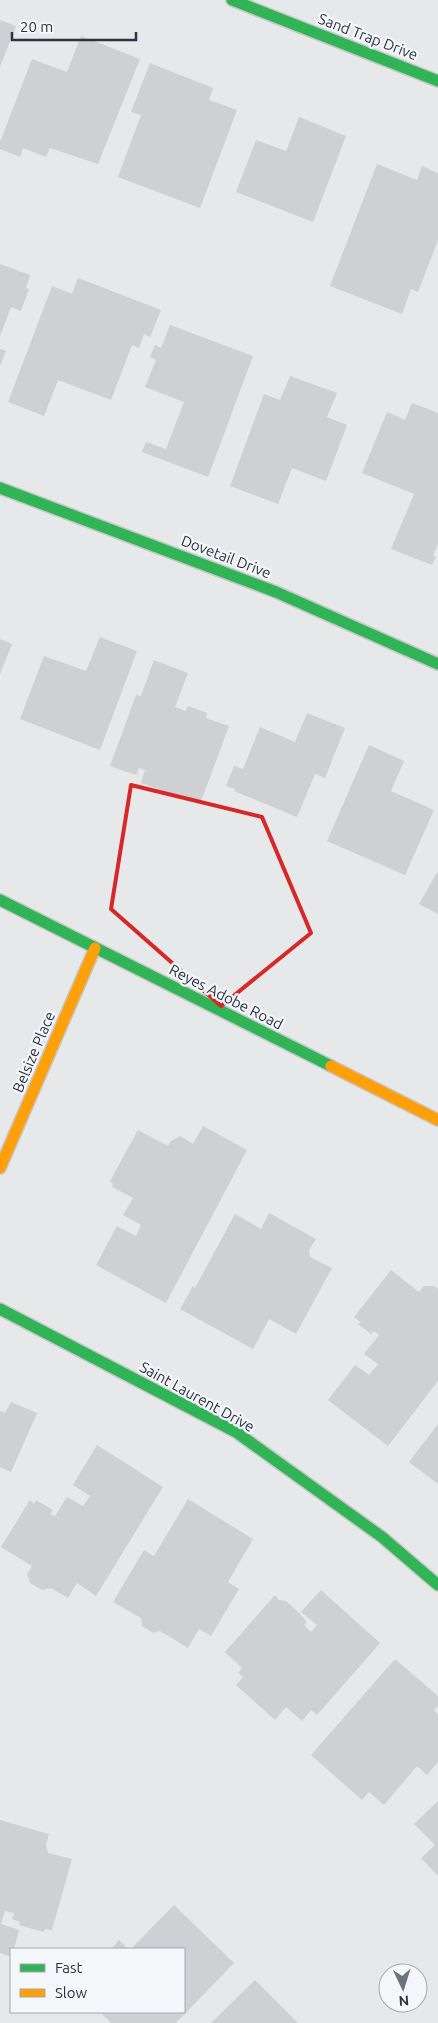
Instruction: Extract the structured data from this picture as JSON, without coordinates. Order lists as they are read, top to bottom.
{
  "streets": {
    "street": [
      "Sand Trap Drive",
      "Dovetail Drive",
      "Reyes Adobe Road",
      "Belsize Place",
      "Saint Laurent Drive"
    ]
  },
  "crossings": [
    ["Reyes Adobe Road", "Belsize Place"]
  ],
  "legend": ["Fast", "Slow"],
  "scale_bar": "20 m",
  "north": "bottom"
}
